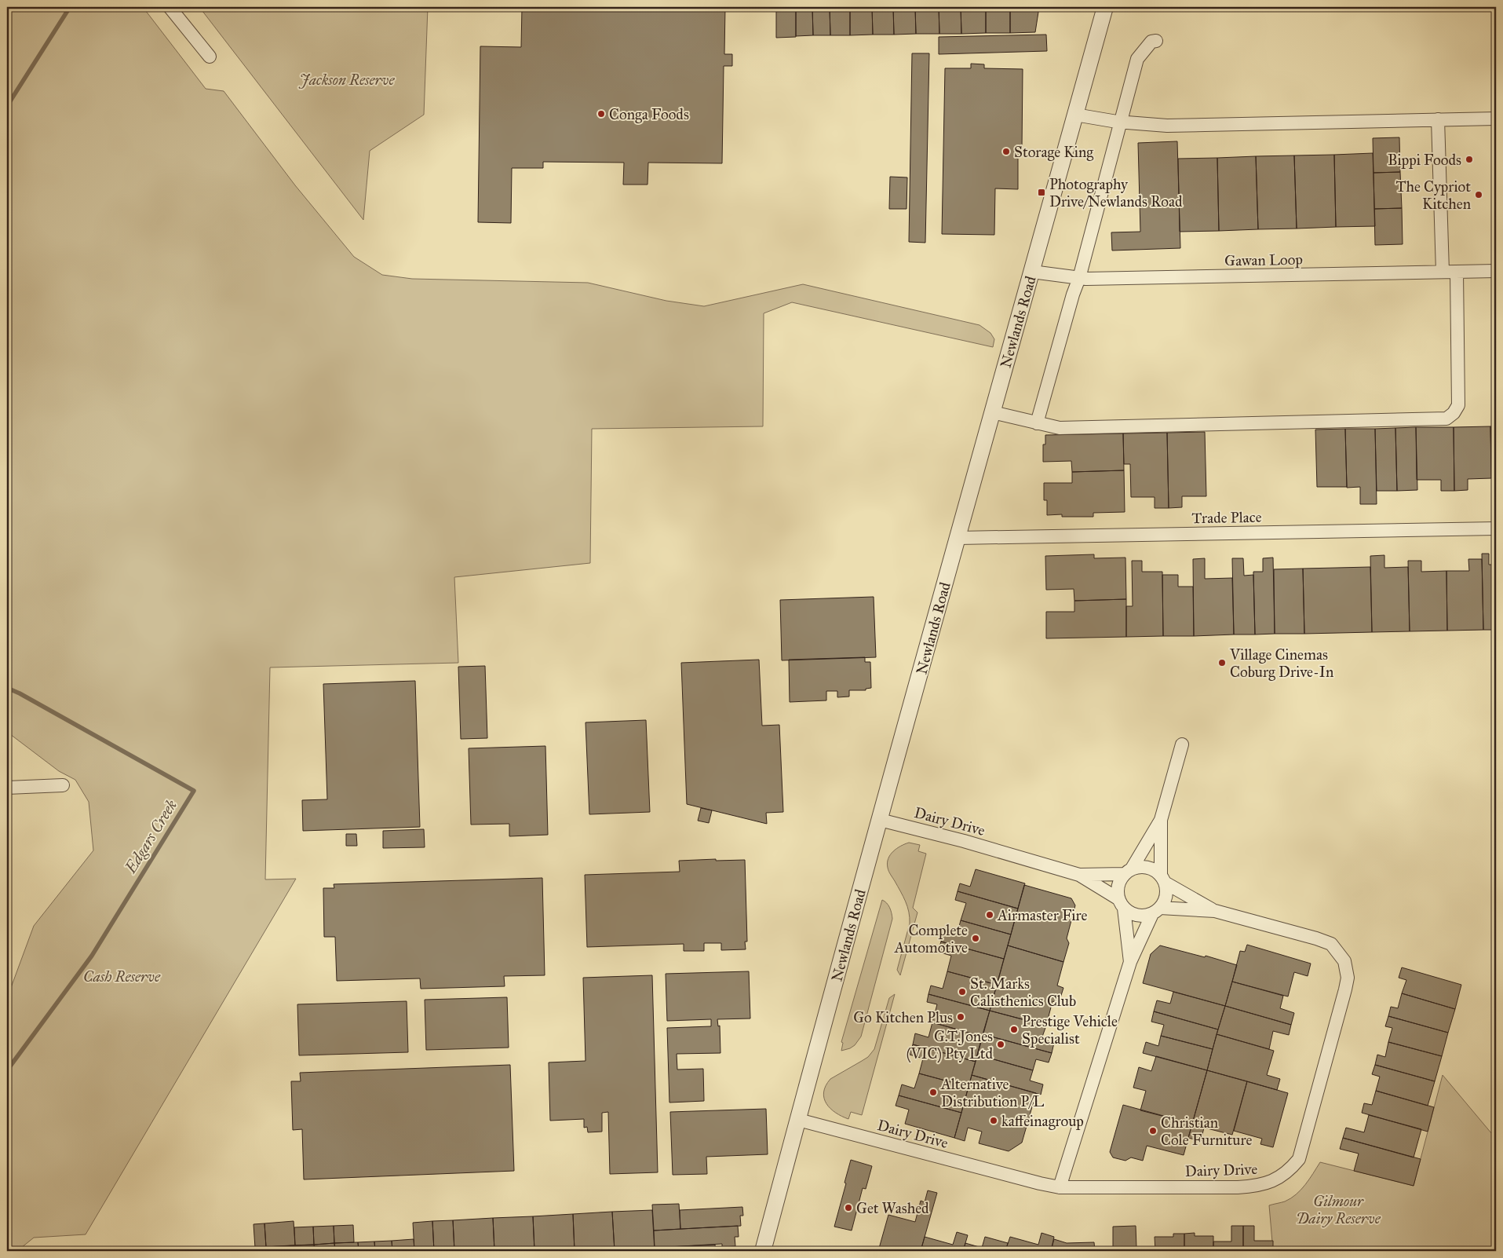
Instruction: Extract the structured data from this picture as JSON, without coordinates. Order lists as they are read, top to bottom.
{
  "streets": {
    "street": [
      "Gawan Loop",
      "Newlands Road",
      "Trade Place",
      "Dairy Drive"
    ]
  },
  "crossings": [
    ["Gawan Loop", "Newlands Road"],
    ["Newlands Road", "Trade Place"],
    ["Newlands Road", "Dairy Drive"]
  ],
  "water": ["Edgars Creek"],
  "parks": ["Jackson Reserve", "Cash Reserve", "Gilmour Dairy Reserve"],
  "places": {
    "other": [
      "Conga Foods",
      "Storage King",
      "Bippi Foods",
      "The Cypriot Kitchen",
      "Village Cinemas Coburg Drive-In",
      "Airmaster Fire",
      "Complete Automotive",
      "St. Marks Calisthenics Club",
      "Go Kitchen Plus",
      "Prestige Vehicle Specialist",
      "G.T.Jones (VIC) Pty Ltd",
      "Alternative Distribution P/L",
      "kaffeinagroup",
      "Christian Cole Furniture",
      "Get Washed"
    ],
    "transit": ["Photography Drive/Newlands Road"]
  }
}
